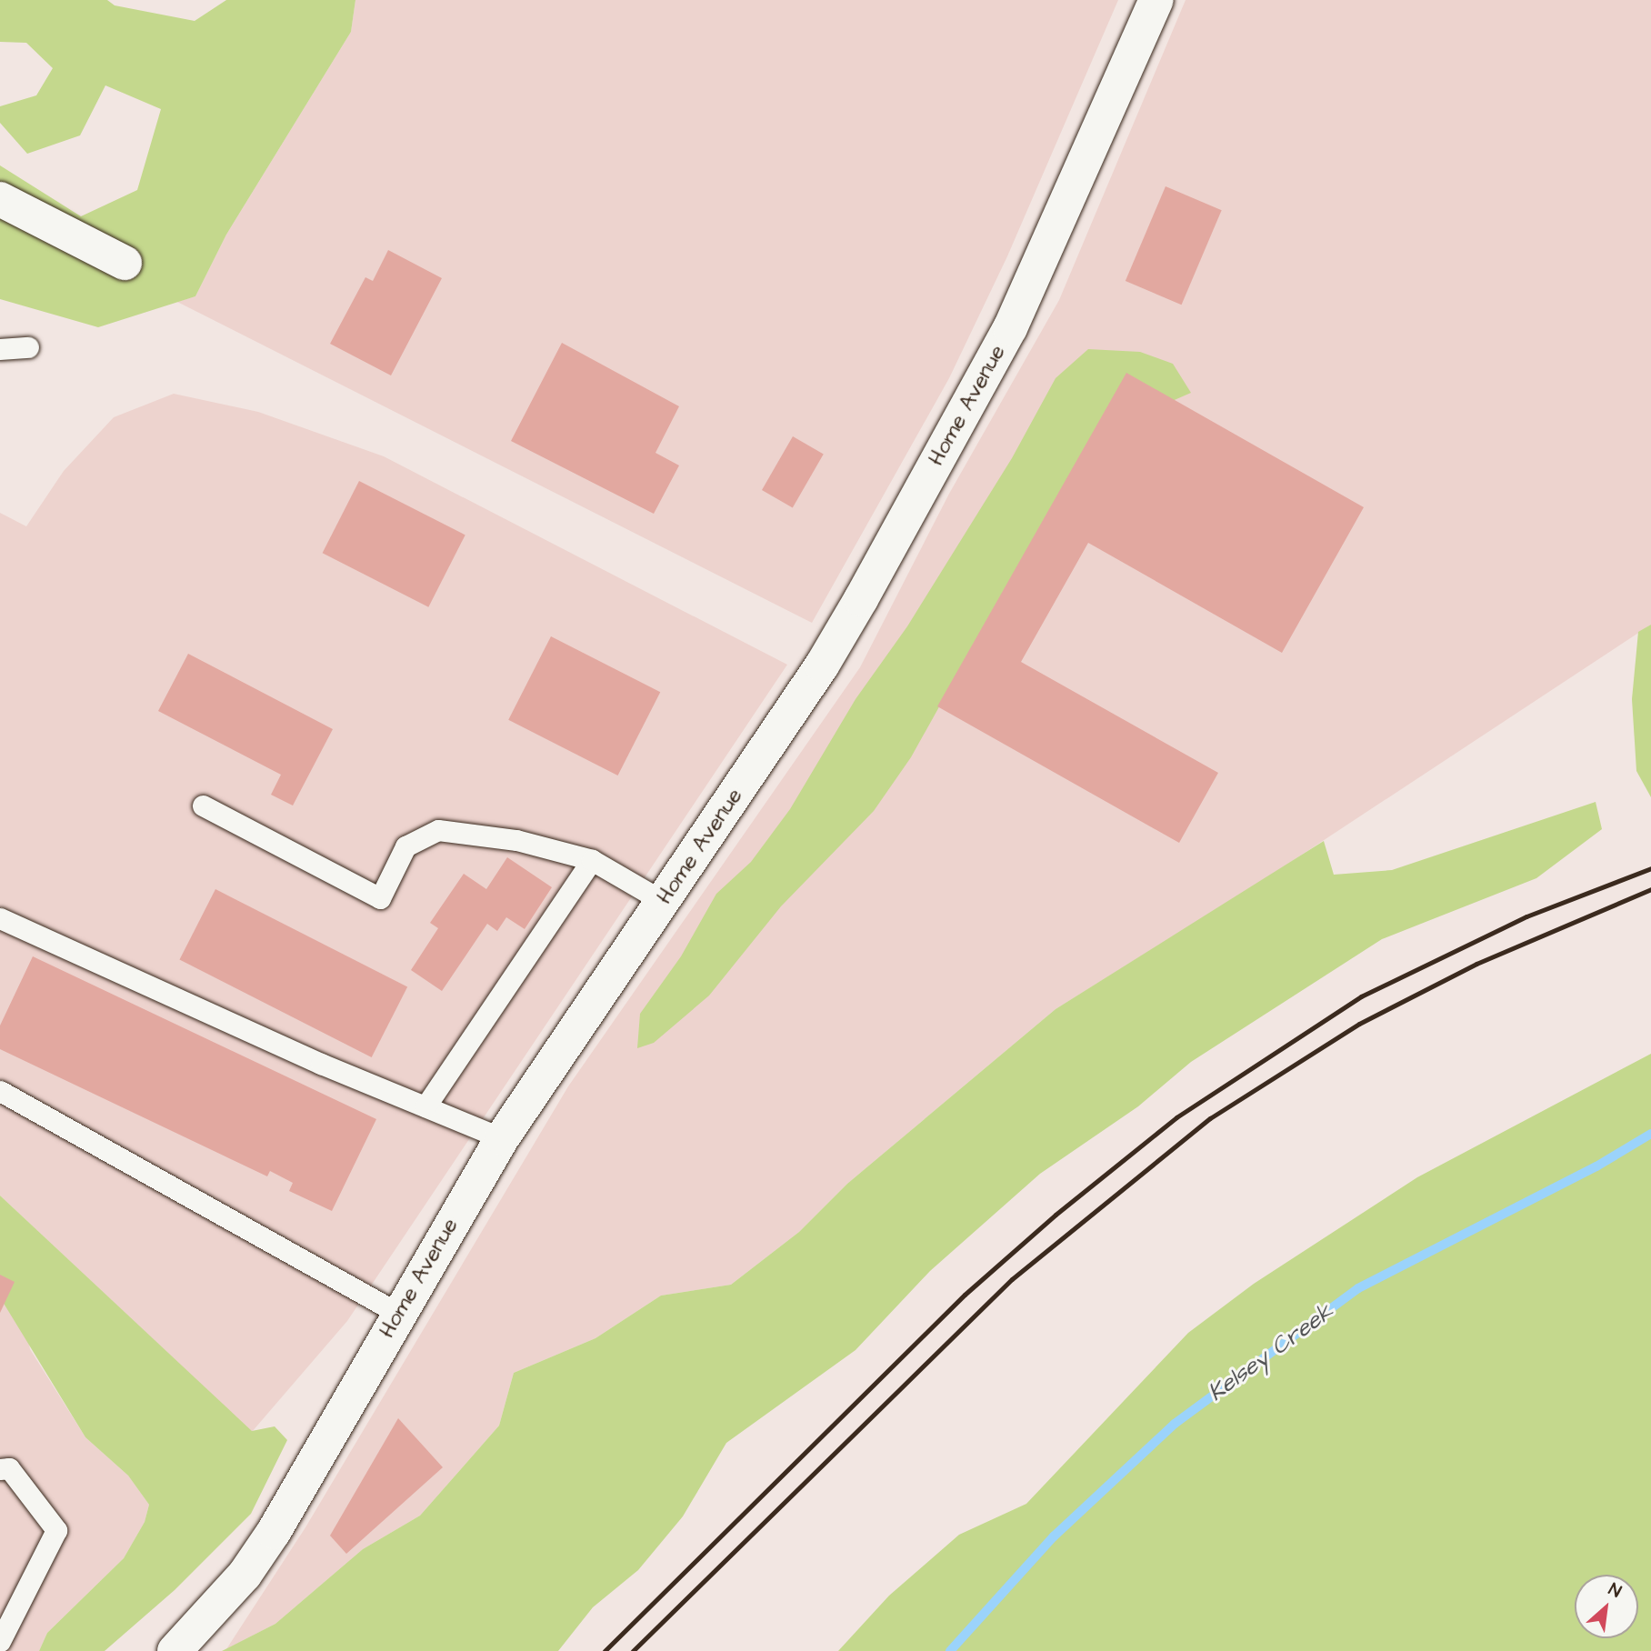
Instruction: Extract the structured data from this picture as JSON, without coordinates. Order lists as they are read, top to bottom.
{
  "streets": {
    "street": ["Home Avenue"]
  },
  "water": ["Kelsey Creek"],
  "north": "top right"
}
